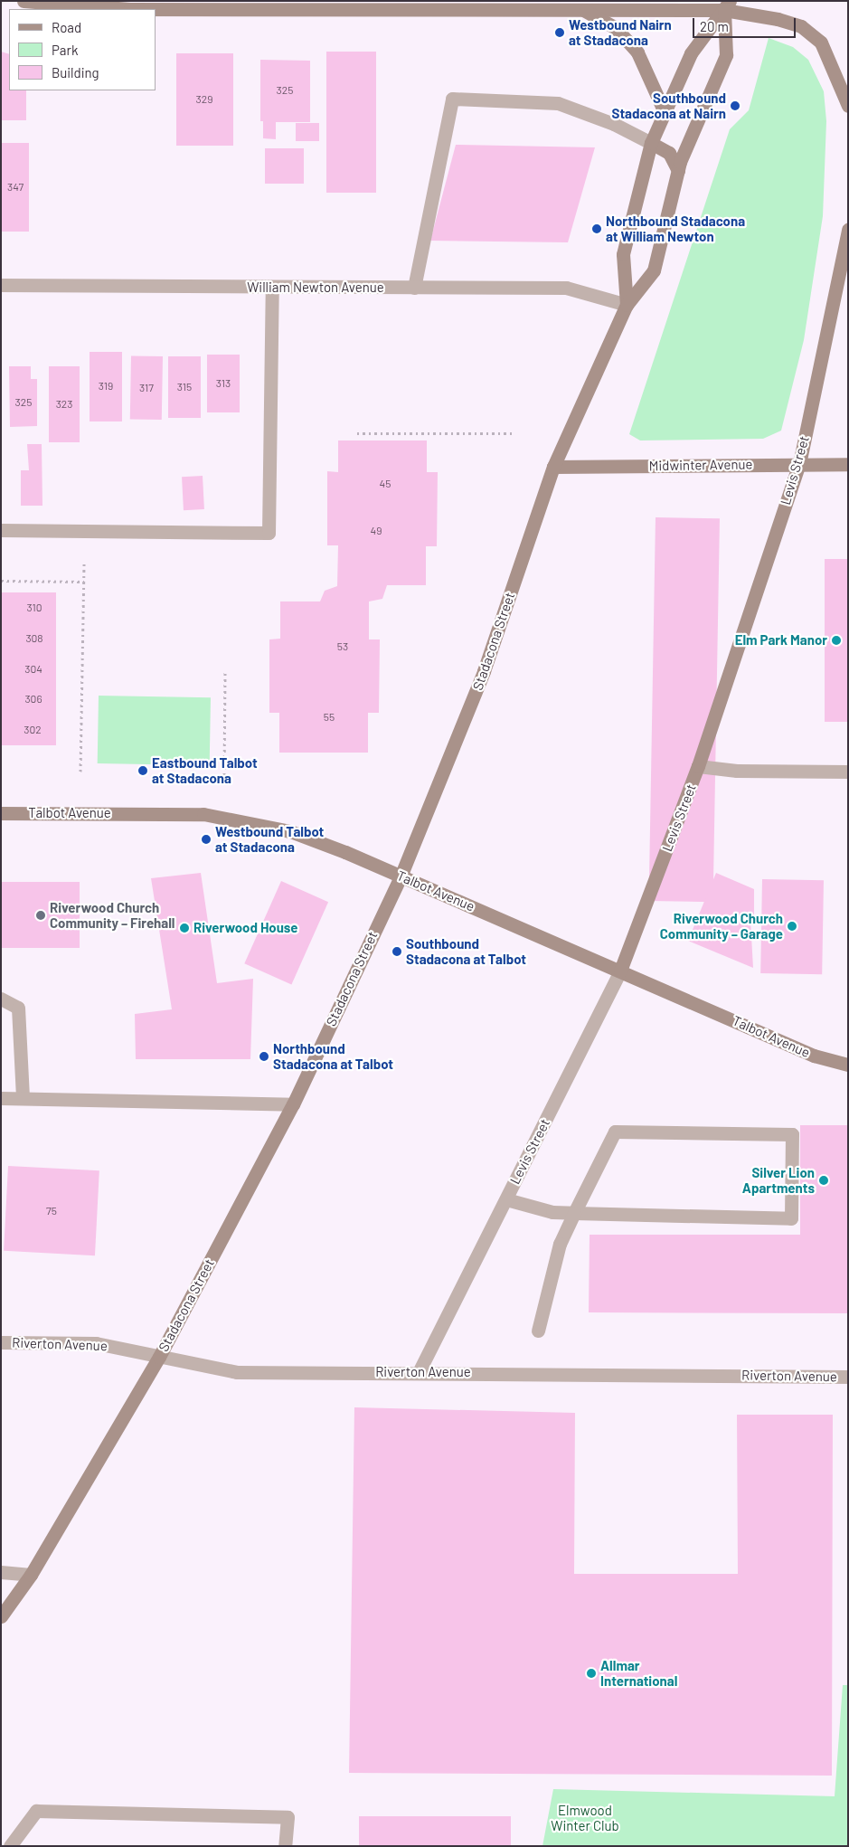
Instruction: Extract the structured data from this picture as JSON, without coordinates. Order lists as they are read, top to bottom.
{
  "streets": {
    "main road": [
      "Midwinter Avenue",
      "Levis Street",
      "Stadacona Street",
      "Talbot Avenue"
    ],
    "street": ["William Newton Avenue", "Riverton Avenue"]
  },
  "crossings": [
    ["William Newton Avenue", "Stadacona Street"],
    ["Midwinter Avenue", "Levis Street"],
    ["Midwinter Avenue", "Stadacona Street"],
    ["Levis Street", "Talbot Avenue"],
    ["Levis Street", "Riverton Avenue"],
    ["Stadacona Street", "Talbot Avenue"],
    ["Stadacona Street", "Riverton Avenue"]
  ],
  "parks": ["Elmwood Winter Club"],
  "places": [
    "Westbound Nairn at Stadacona",
    "Southbound Stadacona at Nairn",
    "Northbound Stadacona at William Newton",
    "Elm Park Manor",
    "Eastbound Talbot at Stadacona",
    "Westbound Talbot at Stadacona",
    "Riverwood Church Community – Firehall",
    "Riverwood Church Community – Garage",
    "Riverwood House",
    "Southbound Stadacona at Talbot",
    "Northbound Stadacona at Talbot",
    "Silver Lion Apartments",
    "Allmar International"
  ],
  "house_numbers": [
    "325",
    "329",
    "347",
    "313",
    "319",
    "315",
    "317",
    "325",
    "323",
    "45",
    "49",
    "310",
    "308",
    "53",
    "304",
    "306",
    "55",
    "302",
    "75"
  ],
  "legend": ["Road", "Park", "Building"],
  "scale_bar": "20 m"
}
